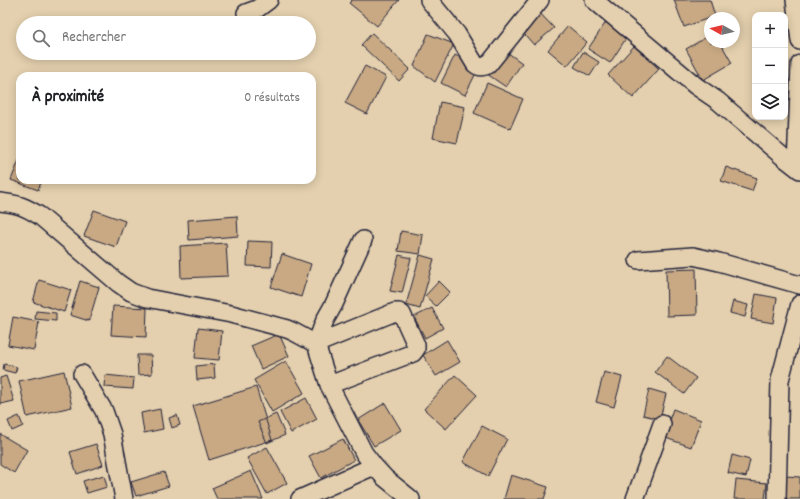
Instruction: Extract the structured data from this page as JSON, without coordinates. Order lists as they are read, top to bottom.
{
  "north": "left",
  "page": {
    "map_buttons": ["+", "−"],
    "search": "Rechercher",
    "heading": ["À proximité", "0 résultats"]
  }
}
